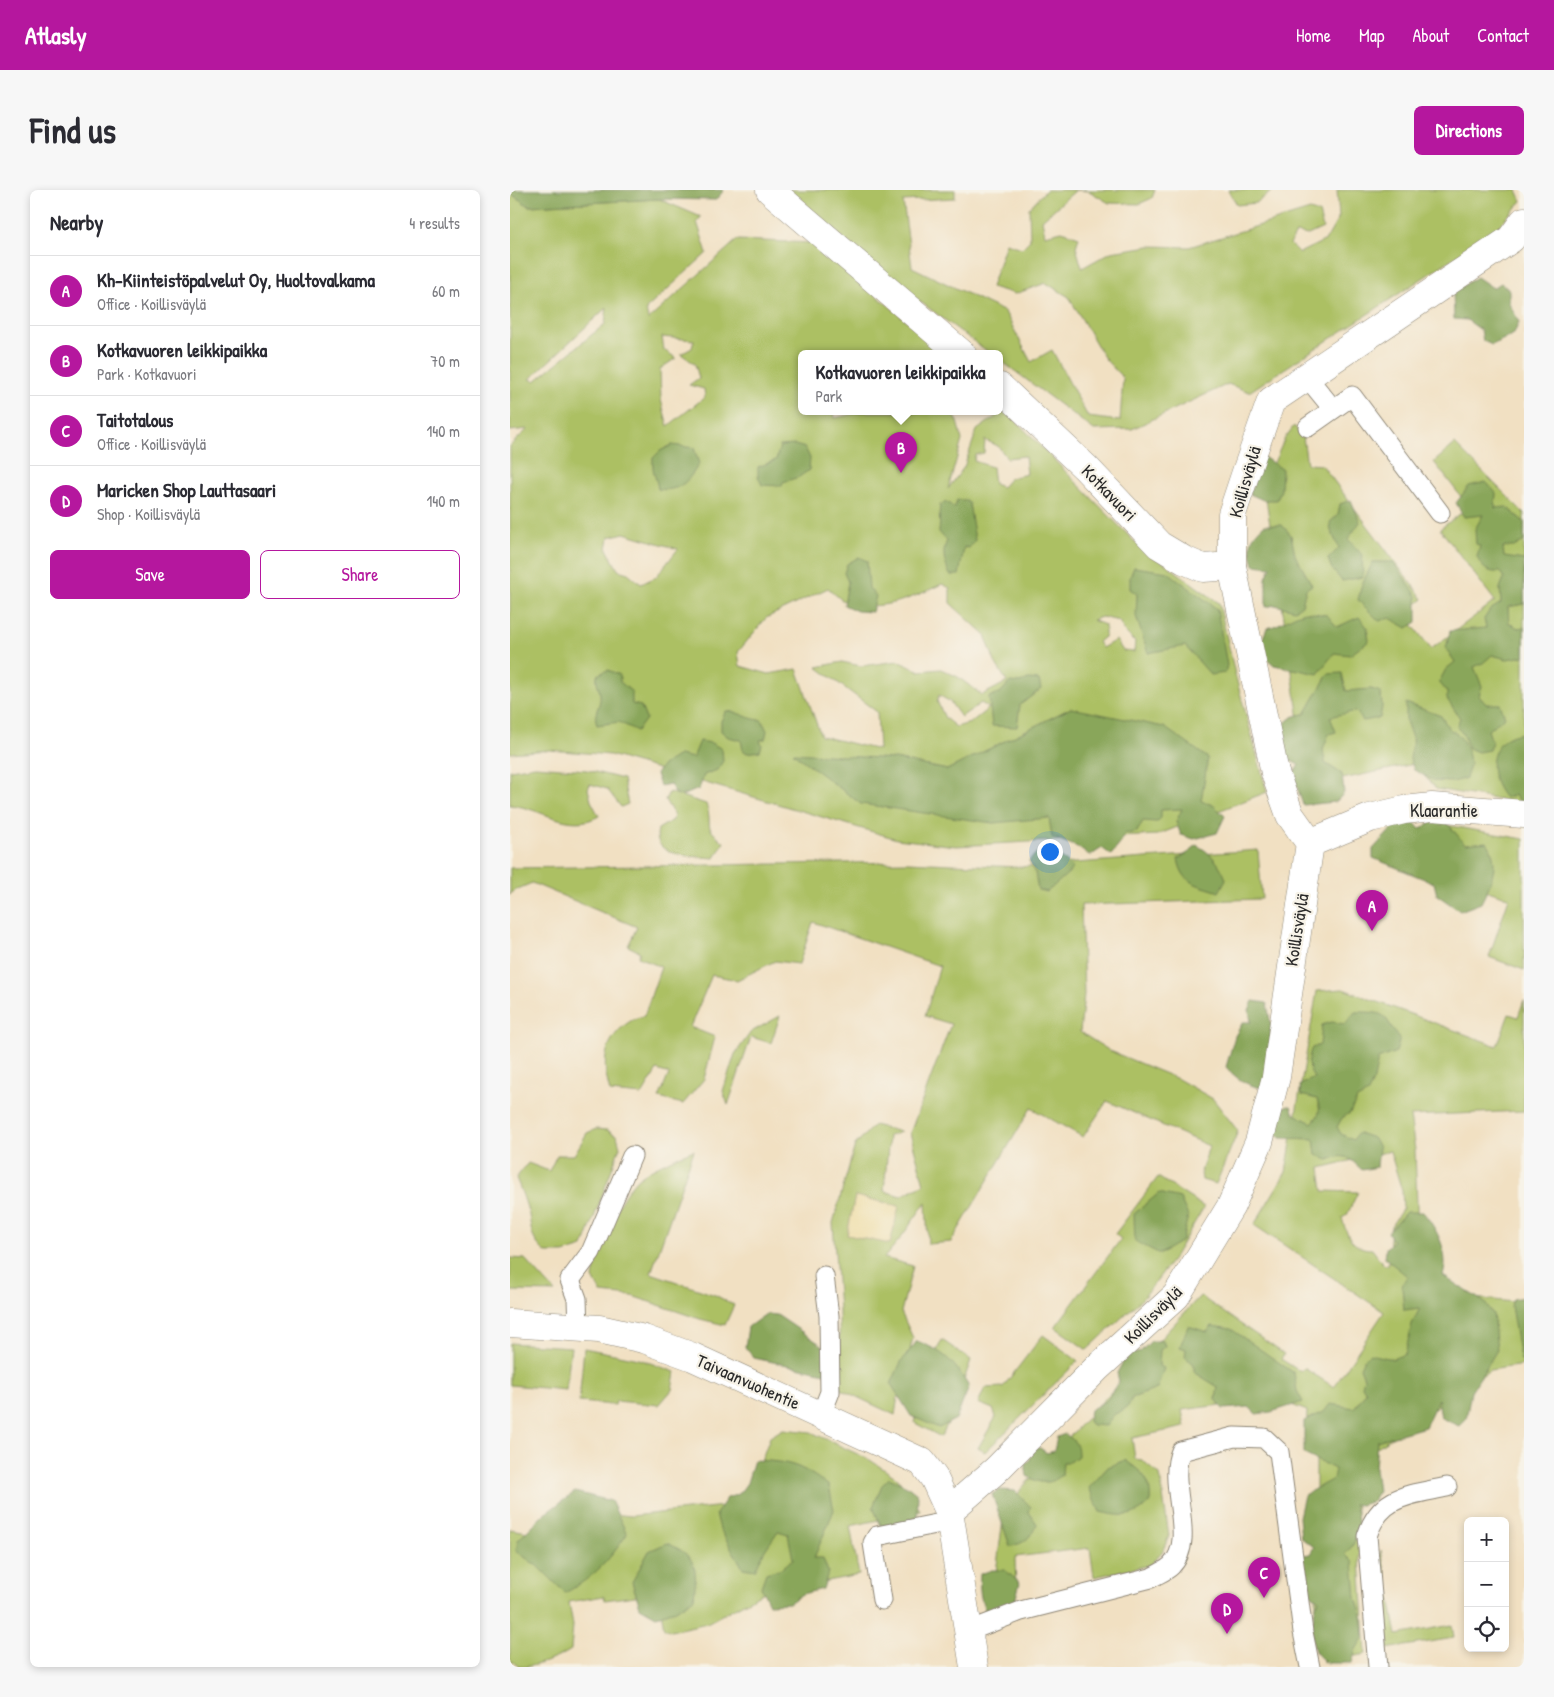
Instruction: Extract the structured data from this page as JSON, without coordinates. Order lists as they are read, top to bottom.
{
  "streets": {
    "street": [
      "Koillisväylä",
      "Kotkavuori",
      "Klaarantie",
      "Taivaanvuohentie"
    ]
  },
  "crossings": [
    ["Koillisväylä", "Kotkavuori"],
    ["Koillisväylä", "Klaarantie"],
    ["Koillisväylä", "Taivaanvuohentie"]
  ],
  "page": {
    "header": "Atlasly",
    "nav": [
      "Home",
      "Map",
      "About",
      "Contact"
    ],
    "buttons": [
      "Directions",
      ["Save", "Share"]
    ],
    "title": "Find us",
    "heading": ["Nearby", "4 results"],
    "list": [
      {
        "mark": "A",
        "name": "Kh-Kiinteistöpalvelut Oy, Huoltovalkama",
        "note": "Office · Koillisväylä",
        "value": "60 m"
      },
      {
        "mark": "B",
        "name": "Kotkavuoren leikkipaikka",
        "note": "Park · Kotkavuori",
        "value": "70 m"
      },
      {
        "mark": "C",
        "name": "Taitotalous",
        "note": "Office · Koillisväylä",
        "value": "140 m"
      },
      {
        "mark": "D",
        "name": "Maricken Shop Lauttasaari",
        "note": "Shop · Koillisväylä",
        "value": "140 m"
      }
    ],
    "popup": ["Kotkavuoren leikkipaikka", "Park"],
    "pins": [
      "B",
      "A",
      "C",
      "D"
    ],
    "map_buttons": ["+", "−"]
  }
}
